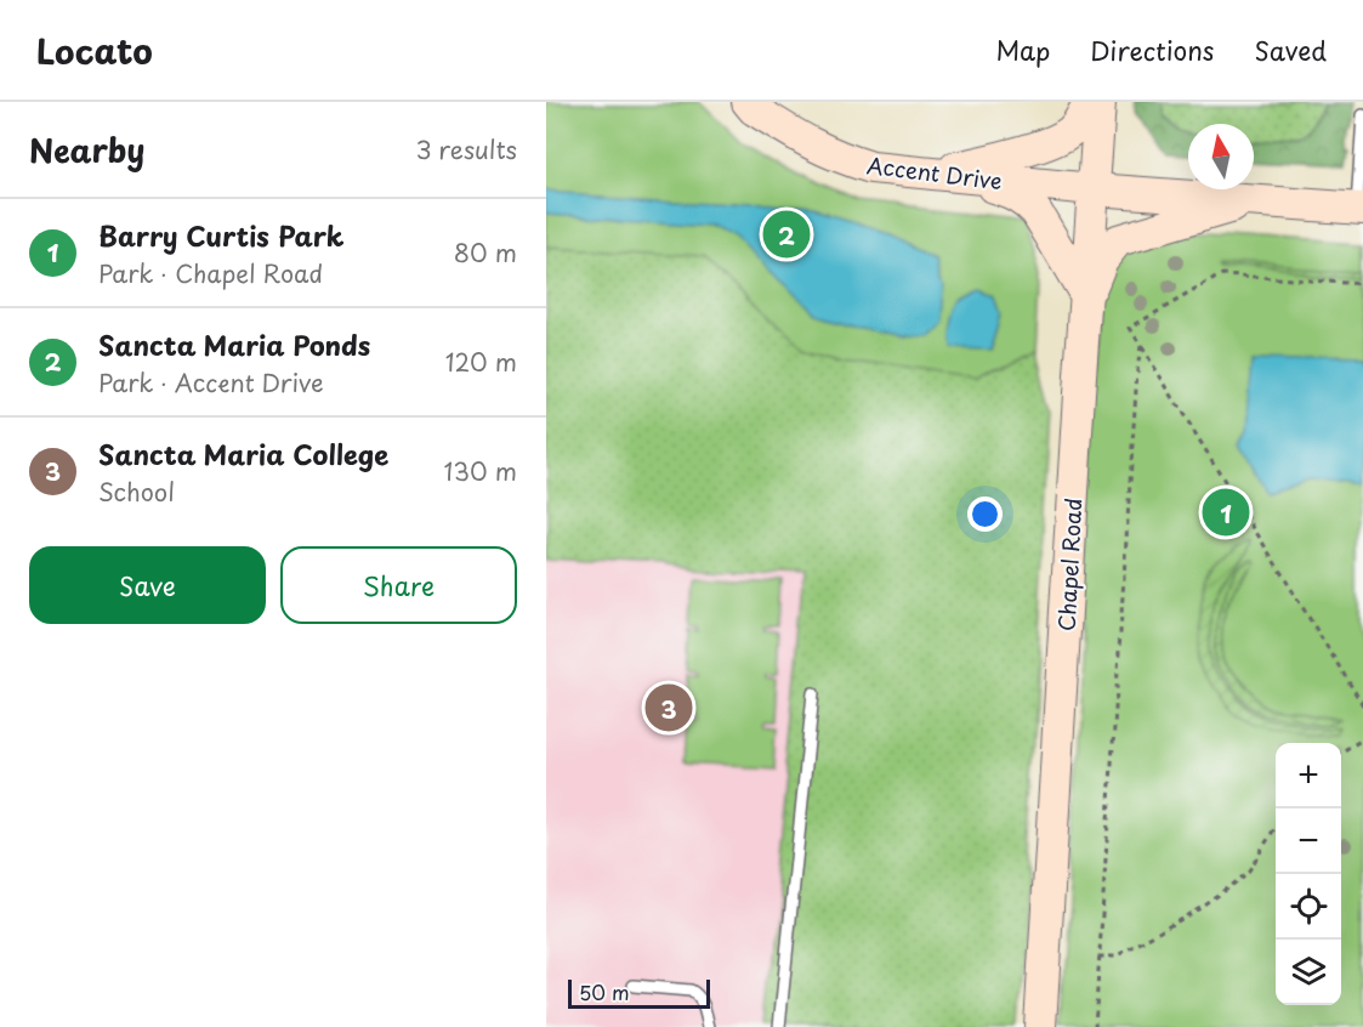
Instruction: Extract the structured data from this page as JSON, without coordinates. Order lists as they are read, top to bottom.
{
  "streets": {
    "main road": ["Accent Drive", "Chapel Road"]
  },
  "crossings": [
    ["Accent Drive", "Chapel Road"]
  ],
  "scale_bar": "50 m",
  "north": "top",
  "page": {
    "header": "Locato",
    "nav": ["Map", "Directions", "Saved"],
    "heading": ["Nearby", "3 results"],
    "list": [
      {
        "mark": "1",
        "name": "Barry Curtis Park",
        "note": "Park · Chapel Road",
        "value": "80 m"
      },
      {
        "mark": "2",
        "name": "Sancta Maria Ponds",
        "note": "Park · Accent Drive",
        "value": "120 m"
      },
      {
        "mark": "3",
        "name": "Sancta Maria College",
        "note": "School",
        "value": "130 m"
      }
    ],
    "pins": ["2", "1", "3"],
    "buttons": ["Save", "Share"],
    "map_buttons": ["+", "−"],
    "scale": "50 m"
  }
}
